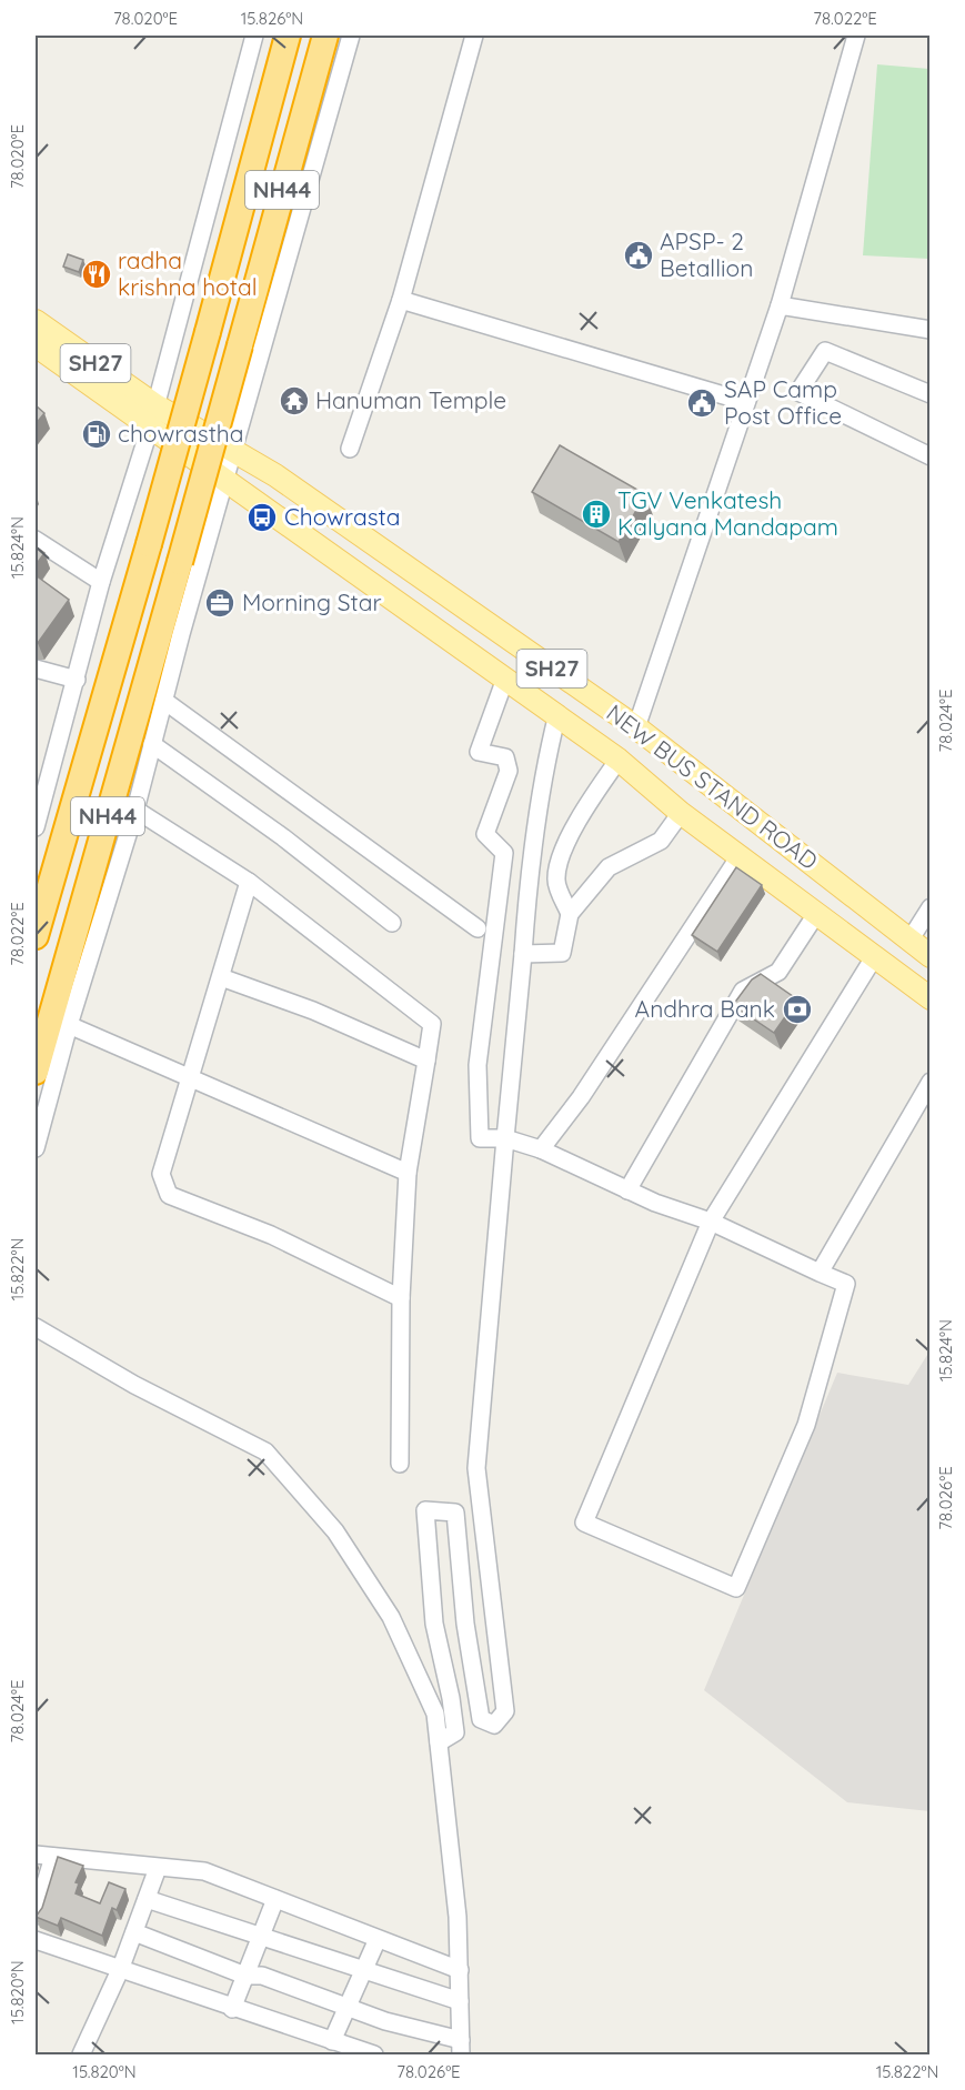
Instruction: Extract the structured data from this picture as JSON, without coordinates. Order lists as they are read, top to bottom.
{
  "streets": {
    "highway": ["NH44"],
    "main road": ["SH27", "NEW BUS STAND ROAD"]
  },
  "crossings": [
    ["SH27", "NEW BUS STAND ROAD"]
  ],
  "places": {
    "public building": ["APSP- 2 Betallion", "SAP Camp Post Office"],
    "restaurant": ["radha krishna hotal"],
    "temple": ["Hanuman Temple"],
    "fuel station": ["chowrastha"],
    "building": ["TGV Venkatesh Kalyana Mandapam"],
    "bus stop": ["Chowrasta"],
    "office": ["Morning Star"],
    "bank": ["Andhra Bank"]
  },
  "coordinates": [
    "78.020°E",
    "15.826°N",
    "78.022°E",
    "15.824°N",
    "78.024°E",
    "15.822°N",
    "78.026°E",
    "15.820°N"
  ]
}
